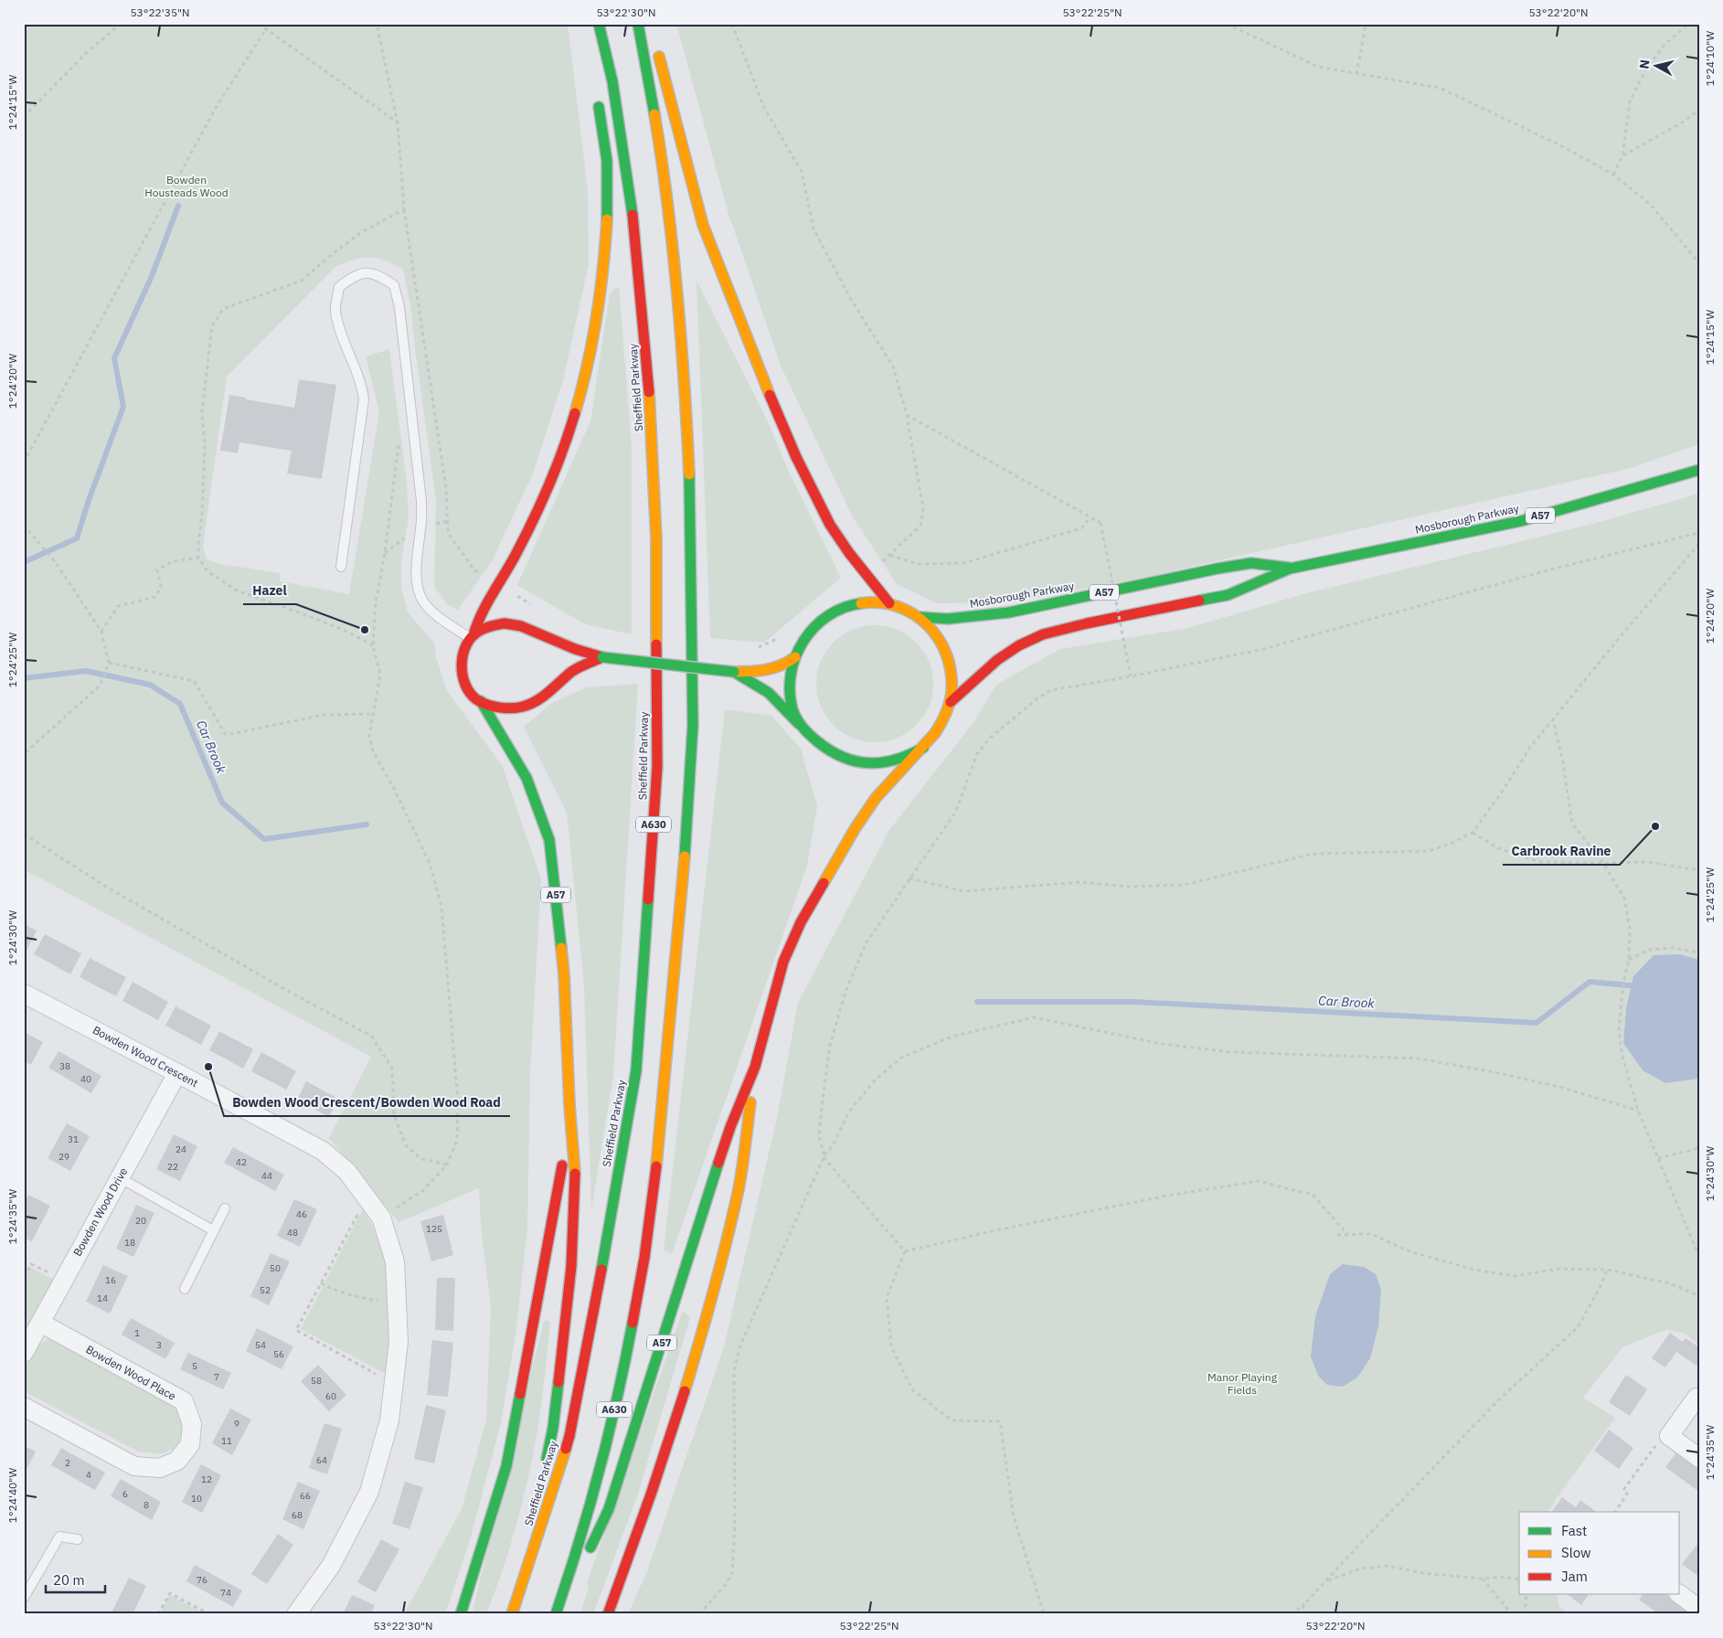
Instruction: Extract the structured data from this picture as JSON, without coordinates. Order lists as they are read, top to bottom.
{
  "streets": {
    "highway": [
      "Sheffield Parkway",
      "A57",
      "Mosborough Parkway",
      "A630"
    ],
    "street": ["Bowden Wood Crescent", "Bowden Wood Drive", "Bowden Wood Place"]
  },
  "crossings": [
    ["A57", "Mosborough Parkway"],
    ["Bowden Wood Crescent", "Bowden Wood Drive"],
    ["Bowden Wood Drive", "Bowden Wood Place"]
  ],
  "water": ["Car Brook"],
  "parks": ["Bowden Housteads Wood", "Manor Playing Fields"],
  "places": ["Hazel", "Carbrook Ravine", "Bowden Wood Crescent/Bowden Wood Road"],
  "house_numbers": [
    "38",
    "40",
    "31",
    "24",
    "29",
    "42",
    "22",
    "44",
    "46",
    "20",
    "125",
    "48",
    "18",
    "50",
    "16",
    "52",
    "14",
    "1",
    "3",
    "54",
    "56",
    "5",
    "7",
    "58",
    "60",
    "9",
    "11",
    "64",
    "2",
    "4",
    "12",
    "6",
    "66",
    "10",
    "8",
    "68",
    "76",
    "74"
  ],
  "legend": ["Fast", "Slow", "Jam"],
  "scale_bar": "20 m",
  "north": "left",
  "coordinates": [
    "53°22'35\"N",
    "53°22'30\"N",
    "53°22'25\"N",
    "53°22'20\"N",
    "1°24'10\"W",
    "1°24'15\"W",
    "1°24'20\"W",
    "1°24'25\"W",
    "1°24'30\"W",
    "1°24'35\"W",
    "1°24'40\"W"
  ]
}
